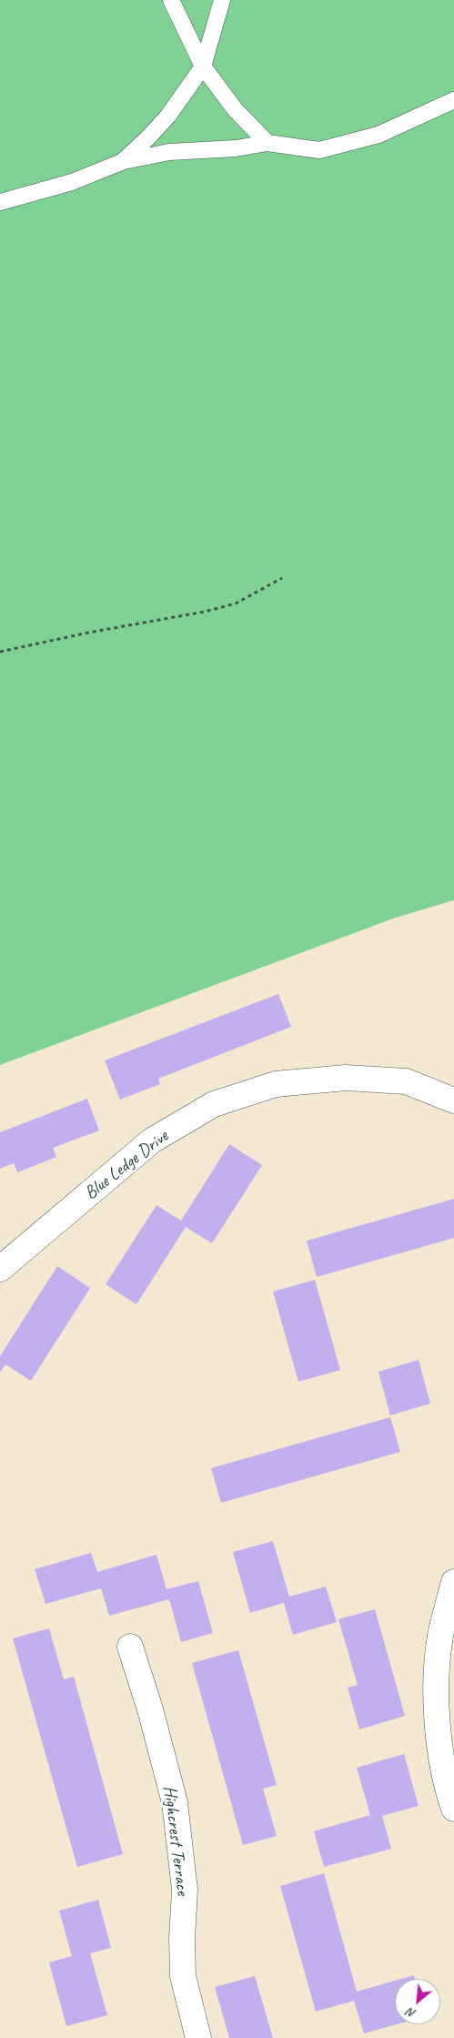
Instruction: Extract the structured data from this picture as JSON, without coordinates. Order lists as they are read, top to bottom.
{
  "streets": {
    "street": ["Blue Ledge Drive", "Highcrest Terrace"]
  },
  "north": "bottom left"
}
